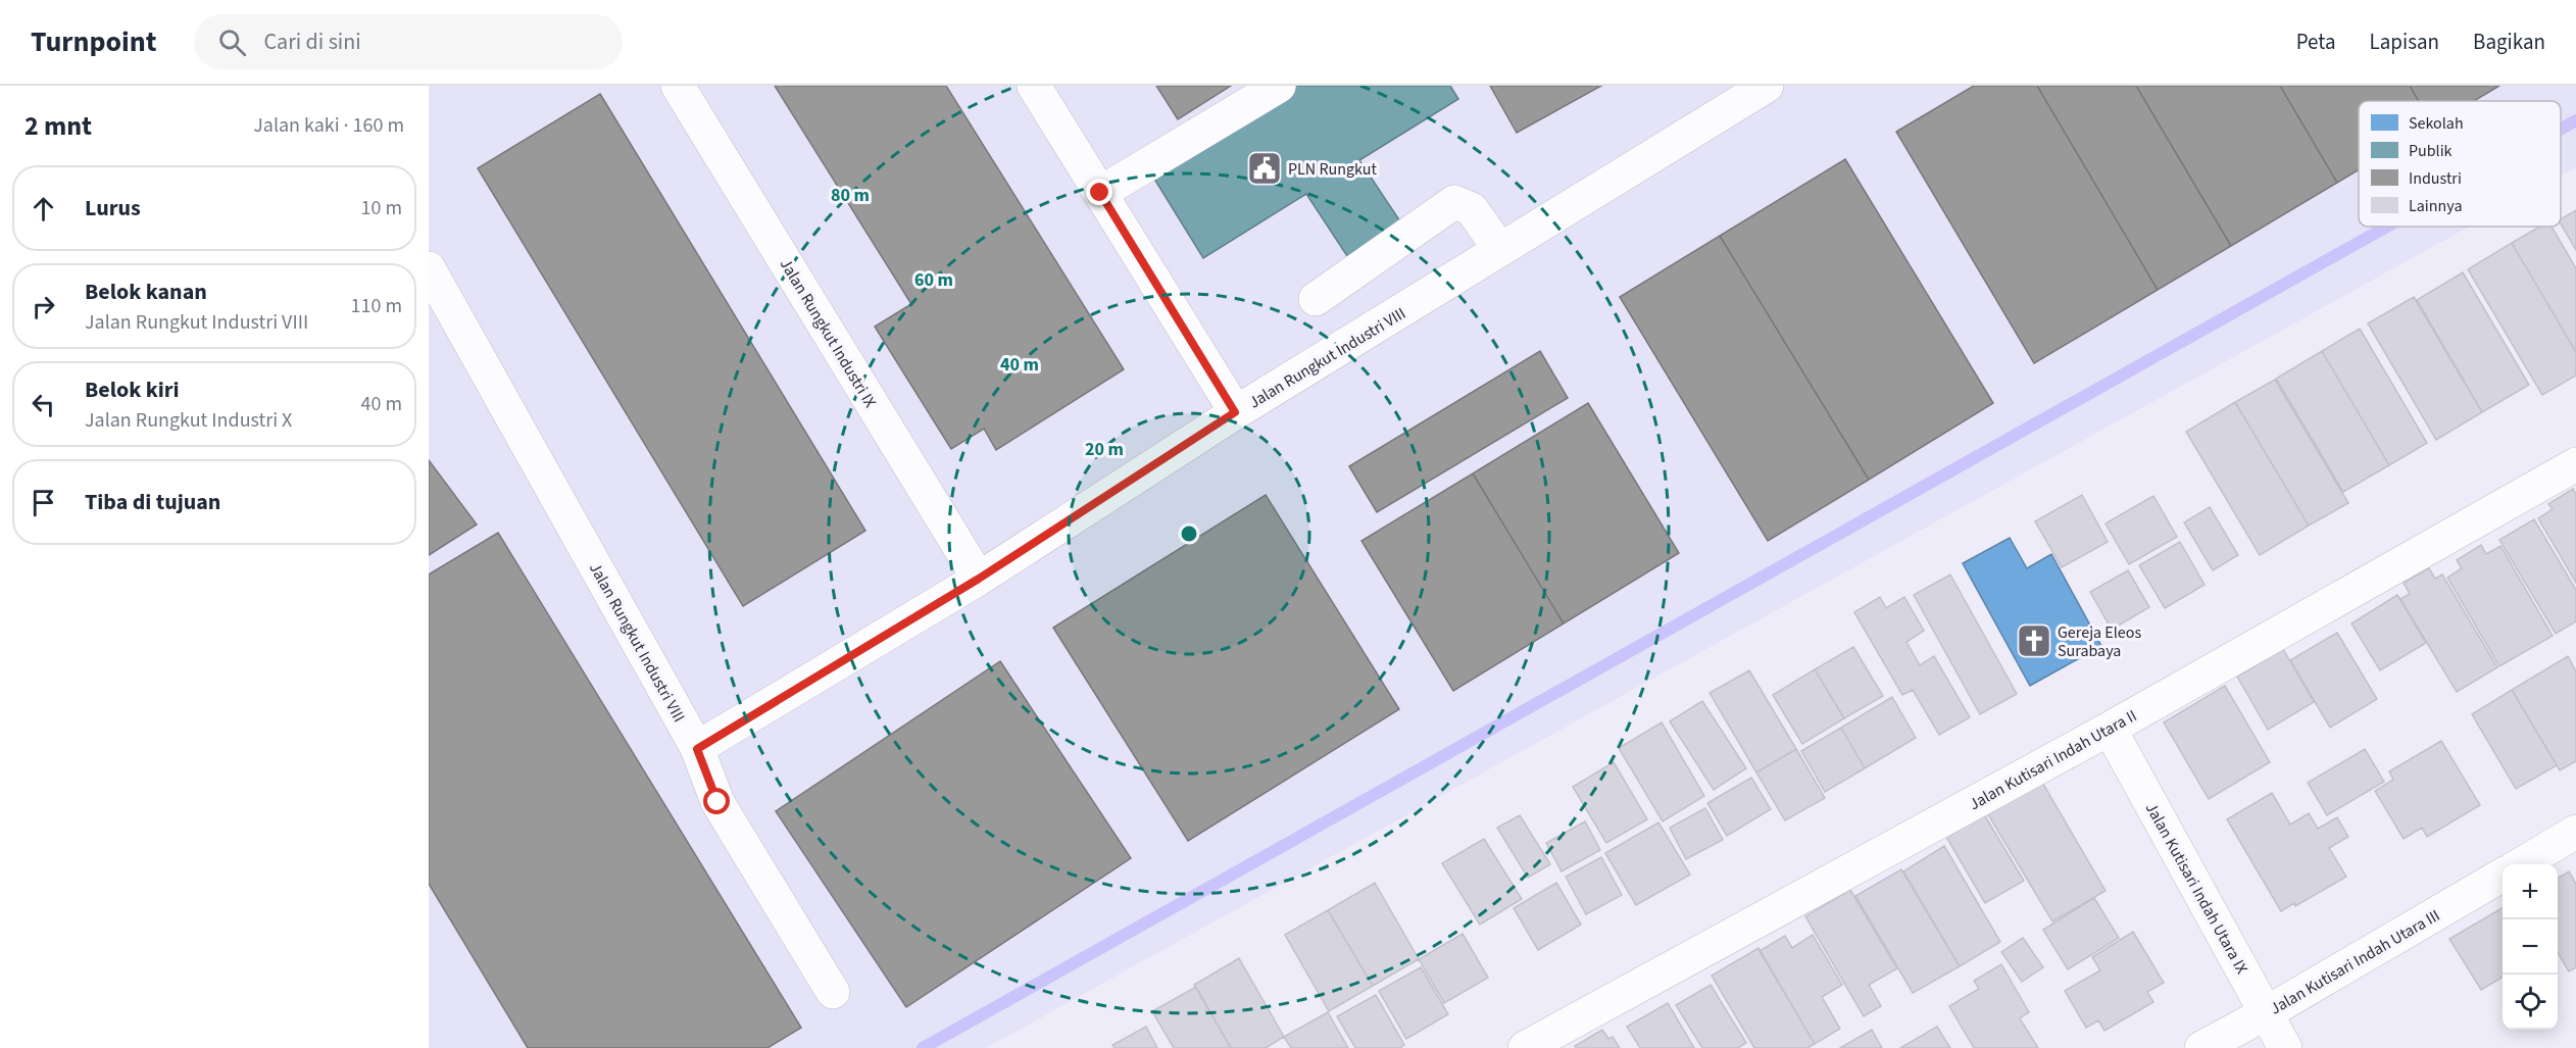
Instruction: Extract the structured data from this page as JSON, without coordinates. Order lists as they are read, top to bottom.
{
  "streets": {
    "street": [
      "Jalan Rungkut Industri IX",
      "Jalan Rungkut Industri VIII",
      "Jalan Kutisari Indah Utara II",
      "Jalan Kutisari Indah Utara IX",
      "Jalan Kutisari Indah Utara III"
    ]
  },
  "crossings": [
    ["Jalan Rungkut Industri IX", "Jalan Rungkut Industri VIII"],
    ["Jalan Kutisari Indah Utara II", "Jalan Kutisari Indah Utara IX"],
    ["Jalan Kutisari Indah Utara IX", "Jalan Kutisari Indah Utara III"]
  ],
  "places": {
    "public building": ["PLN Rungkut"],
    "church": ["Gereja Eleos Surabaya"]
  },
  "legend": [
    "Sekolah",
    "Publik",
    "Industri",
    "Lainnya"
  ],
  "page": {
    "header": "Turnpoint",
    "search": "Cari di sini",
    "nav": ["Peta", "Lapisan", "Bagikan"],
    "heading": ["2 mnt", "Jalan kaki · 160 m"],
    "list": [
      ["Lurus", "10 m"],
      ["Belok kanan", "Jalan Rungkut Industri VIII", "110 m"],
      ["Belok kiri", "Jalan Rungkut Industri X", "40 m"],
      "Tiba di tujuan"
    ],
    "map_buttons": ["+", "−"]
  },
  "rings": [
    "80 m",
    "60 m",
    "40 m",
    "20 m"
  ]
}
